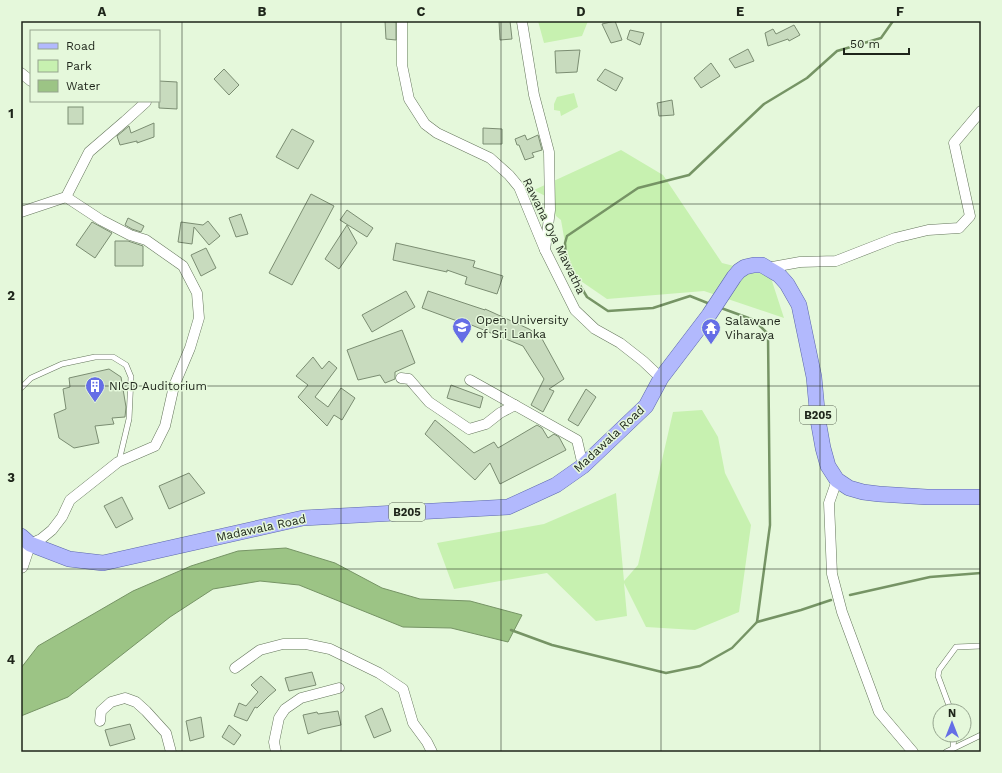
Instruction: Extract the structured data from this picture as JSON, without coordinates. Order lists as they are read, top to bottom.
{
  "streets": {
    "main road": ["B205", "Madawala Road"],
    "street": ["Rawana Oya Mawatha"]
  },
  "crossings": [
    ["Rawana Oya Mawatha", "Madawala Road"],
    ["B205", "Madawala Road"]
  ],
  "places": {
    "school or university": ["Open University of Sri Lanka"],
    "temple": ["Salawane Viharaya"],
    "building": ["NICD Auditorium"]
  },
  "legend": ["Road", "Park", "Water"],
  "scale_bar": "50 m",
  "north": "top",
  "grid": {
    "columns": [
      "A",
      "B",
      "C",
      "D",
      "E",
      "F"
    ],
    "rows": [
      "1",
      "2",
      "3",
      "4"
    ]
  }
}
